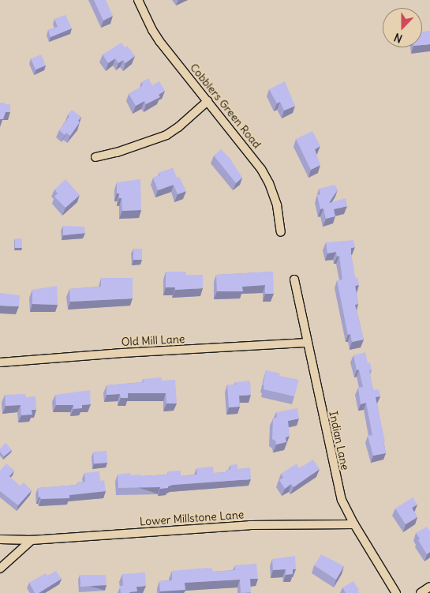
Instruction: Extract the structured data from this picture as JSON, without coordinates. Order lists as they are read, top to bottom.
{
  "streets": {
    "street": [
      "Cobblers Green Road",
      "Old Mill Lane",
      "Indian Lane",
      "Lower Millstone Lane"
    ]
  },
  "crossings": [
    ["Old Mill Lane", "Indian Lane"],
    ["Indian Lane", "Lower Millstone Lane"]
  ],
  "north": "bottom"
}
